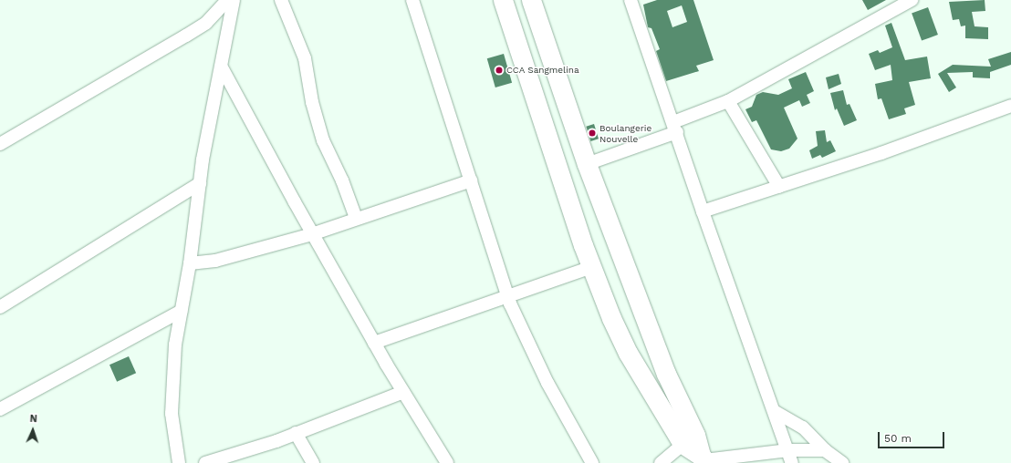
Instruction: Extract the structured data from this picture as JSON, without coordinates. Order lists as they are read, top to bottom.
{
  "places": ["CCA Sangmelina", "Boulangerie Nouvelle"],
  "scale_bar": "50 m",
  "north": "top"
}
